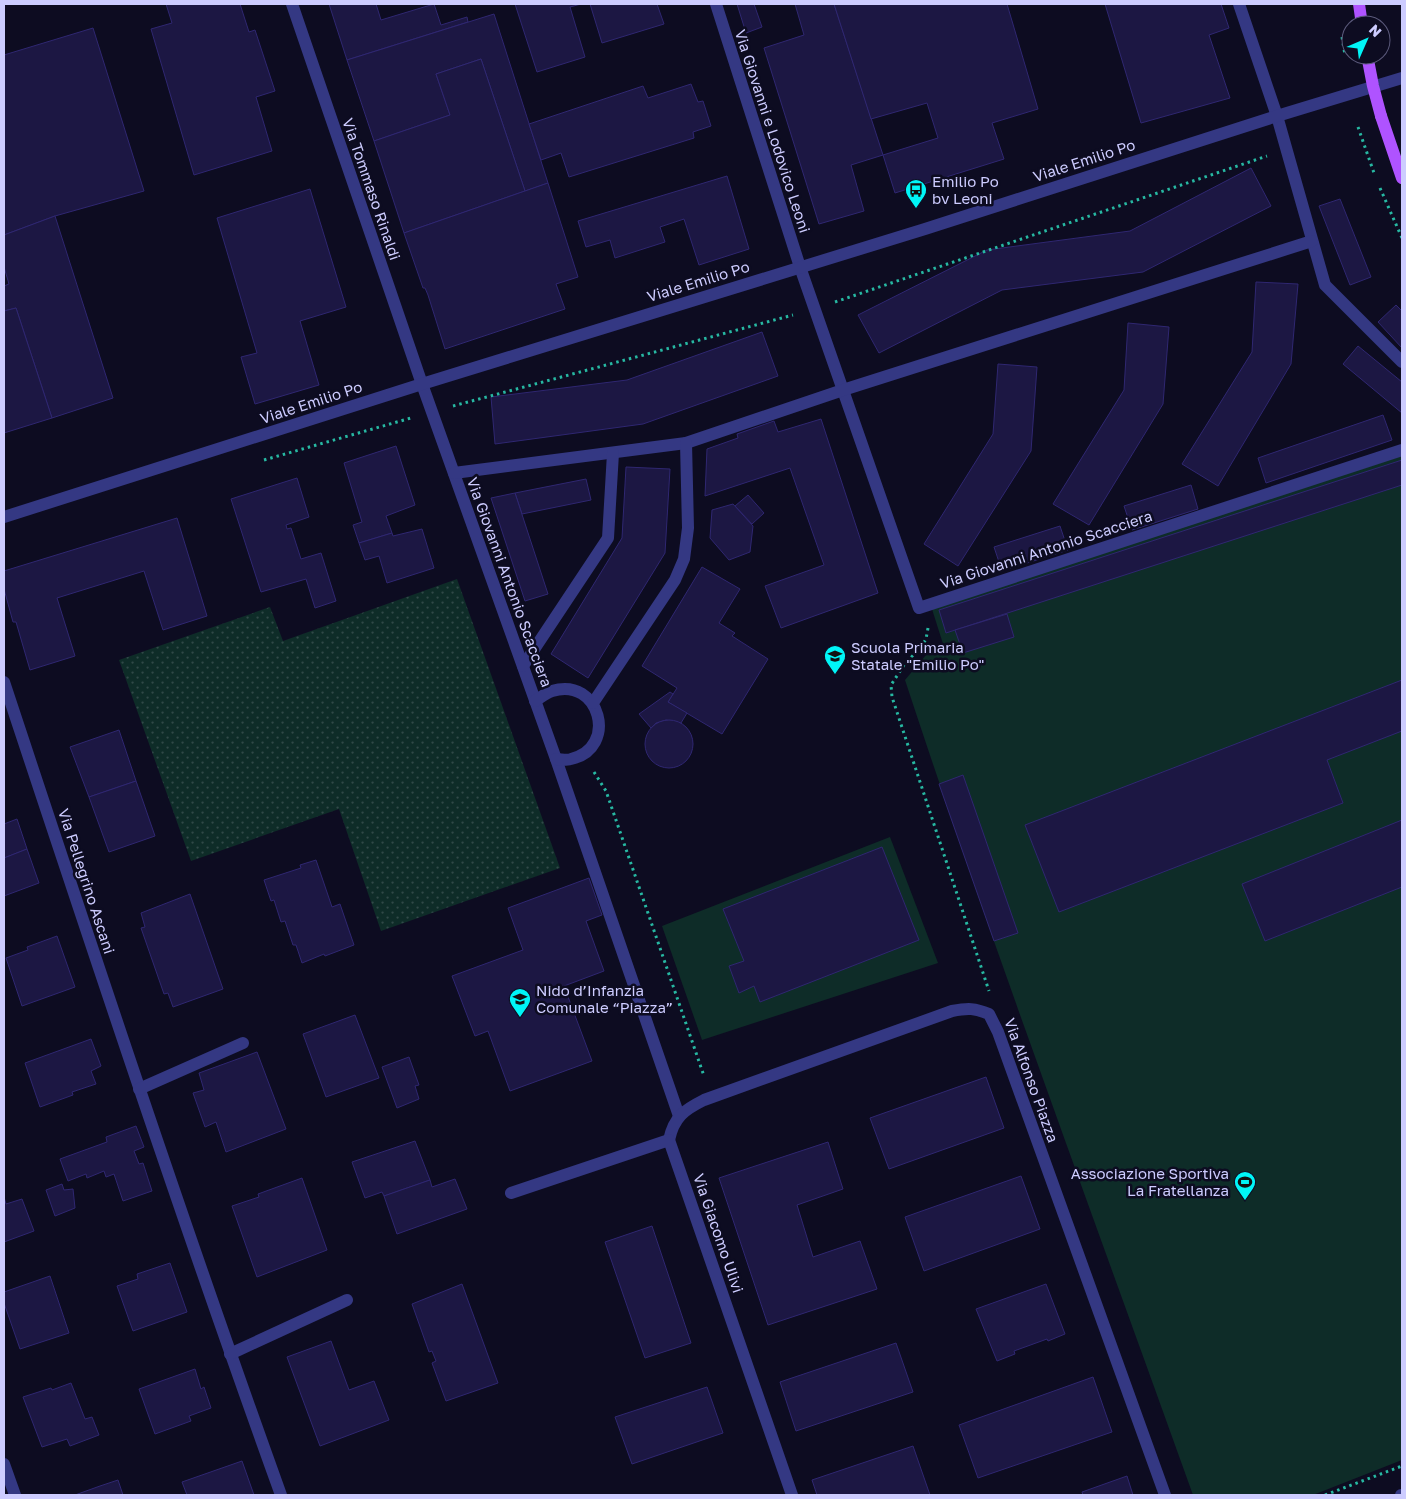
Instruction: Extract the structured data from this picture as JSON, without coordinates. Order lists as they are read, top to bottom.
{
  "streets": {
    "street": [
      "Via Giovanni e Lodovico Leoni",
      "Viale Emilio Po",
      "Via Tommaso Rinaldi",
      "Via Giovanni Antonio Scacciera",
      "Via Pellegrino Ascani",
      "Via Alfonso Piazza",
      "Via Giacomo Ulivi"
    ]
  },
  "crossings": [
    ["Via Giovanni e Lodovico Leoni", "Viale Emilio Po"],
    ["Viale Emilio Po", "Via Tommaso Rinaldi"],
    ["Viale Emilio Po", "Via Giovanni Antonio Scacciera"],
    ["Via Tommaso Rinaldi", "Via Giovanni Antonio Scacciera"],
    ["Via Giovanni Antonio Scacciera", "Via Alfonso Piazza"]
  ],
  "places": {
    "bus stop": ["Emilio Po bv Leoni"],
    "school or university": ["Scuola Primaria Statale \"Emilio Po\"", "Nido d’Infanzia Comunale “Piazza”"],
    "sports": ["Associazione Sportiva La Fratellanza"]
  },
  "north": "top right"
}
